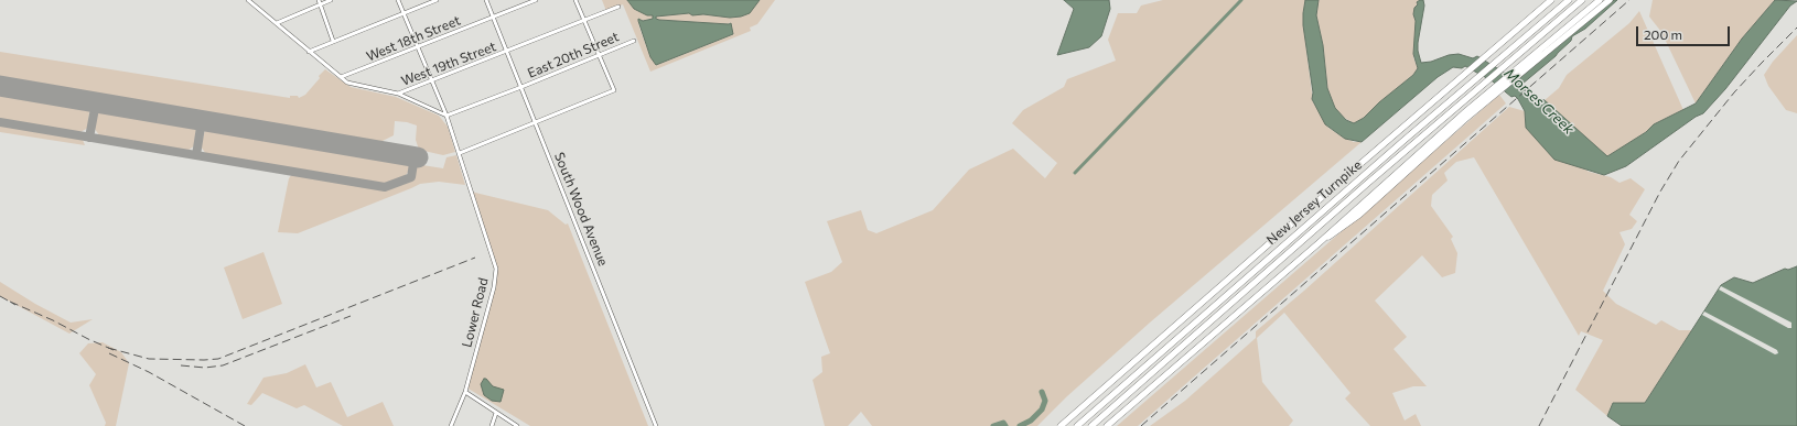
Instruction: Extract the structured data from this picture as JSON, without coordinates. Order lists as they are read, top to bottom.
{
  "streets": {
    "highway": ["New Jersey Turnpike"],
    "street": [
      "West 18th Street",
      "East 20th Street",
      "West 19th Street",
      "South Wood Avenue",
      "Lower Road"
    ]
  },
  "crossings": [
    ["West 18th Street", "South Wood Avenue"],
    ["West 18th Street", "Lower Road"],
    ["East 20th Street", "South Wood Avenue"],
    ["East 20th Street", "Lower Road"],
    ["West 19th Street", "South Wood Avenue"],
    ["West 19th Street", "Lower Road"]
  ],
  "water": ["Morses Creek"],
  "scale_bar": "200 m"
}
